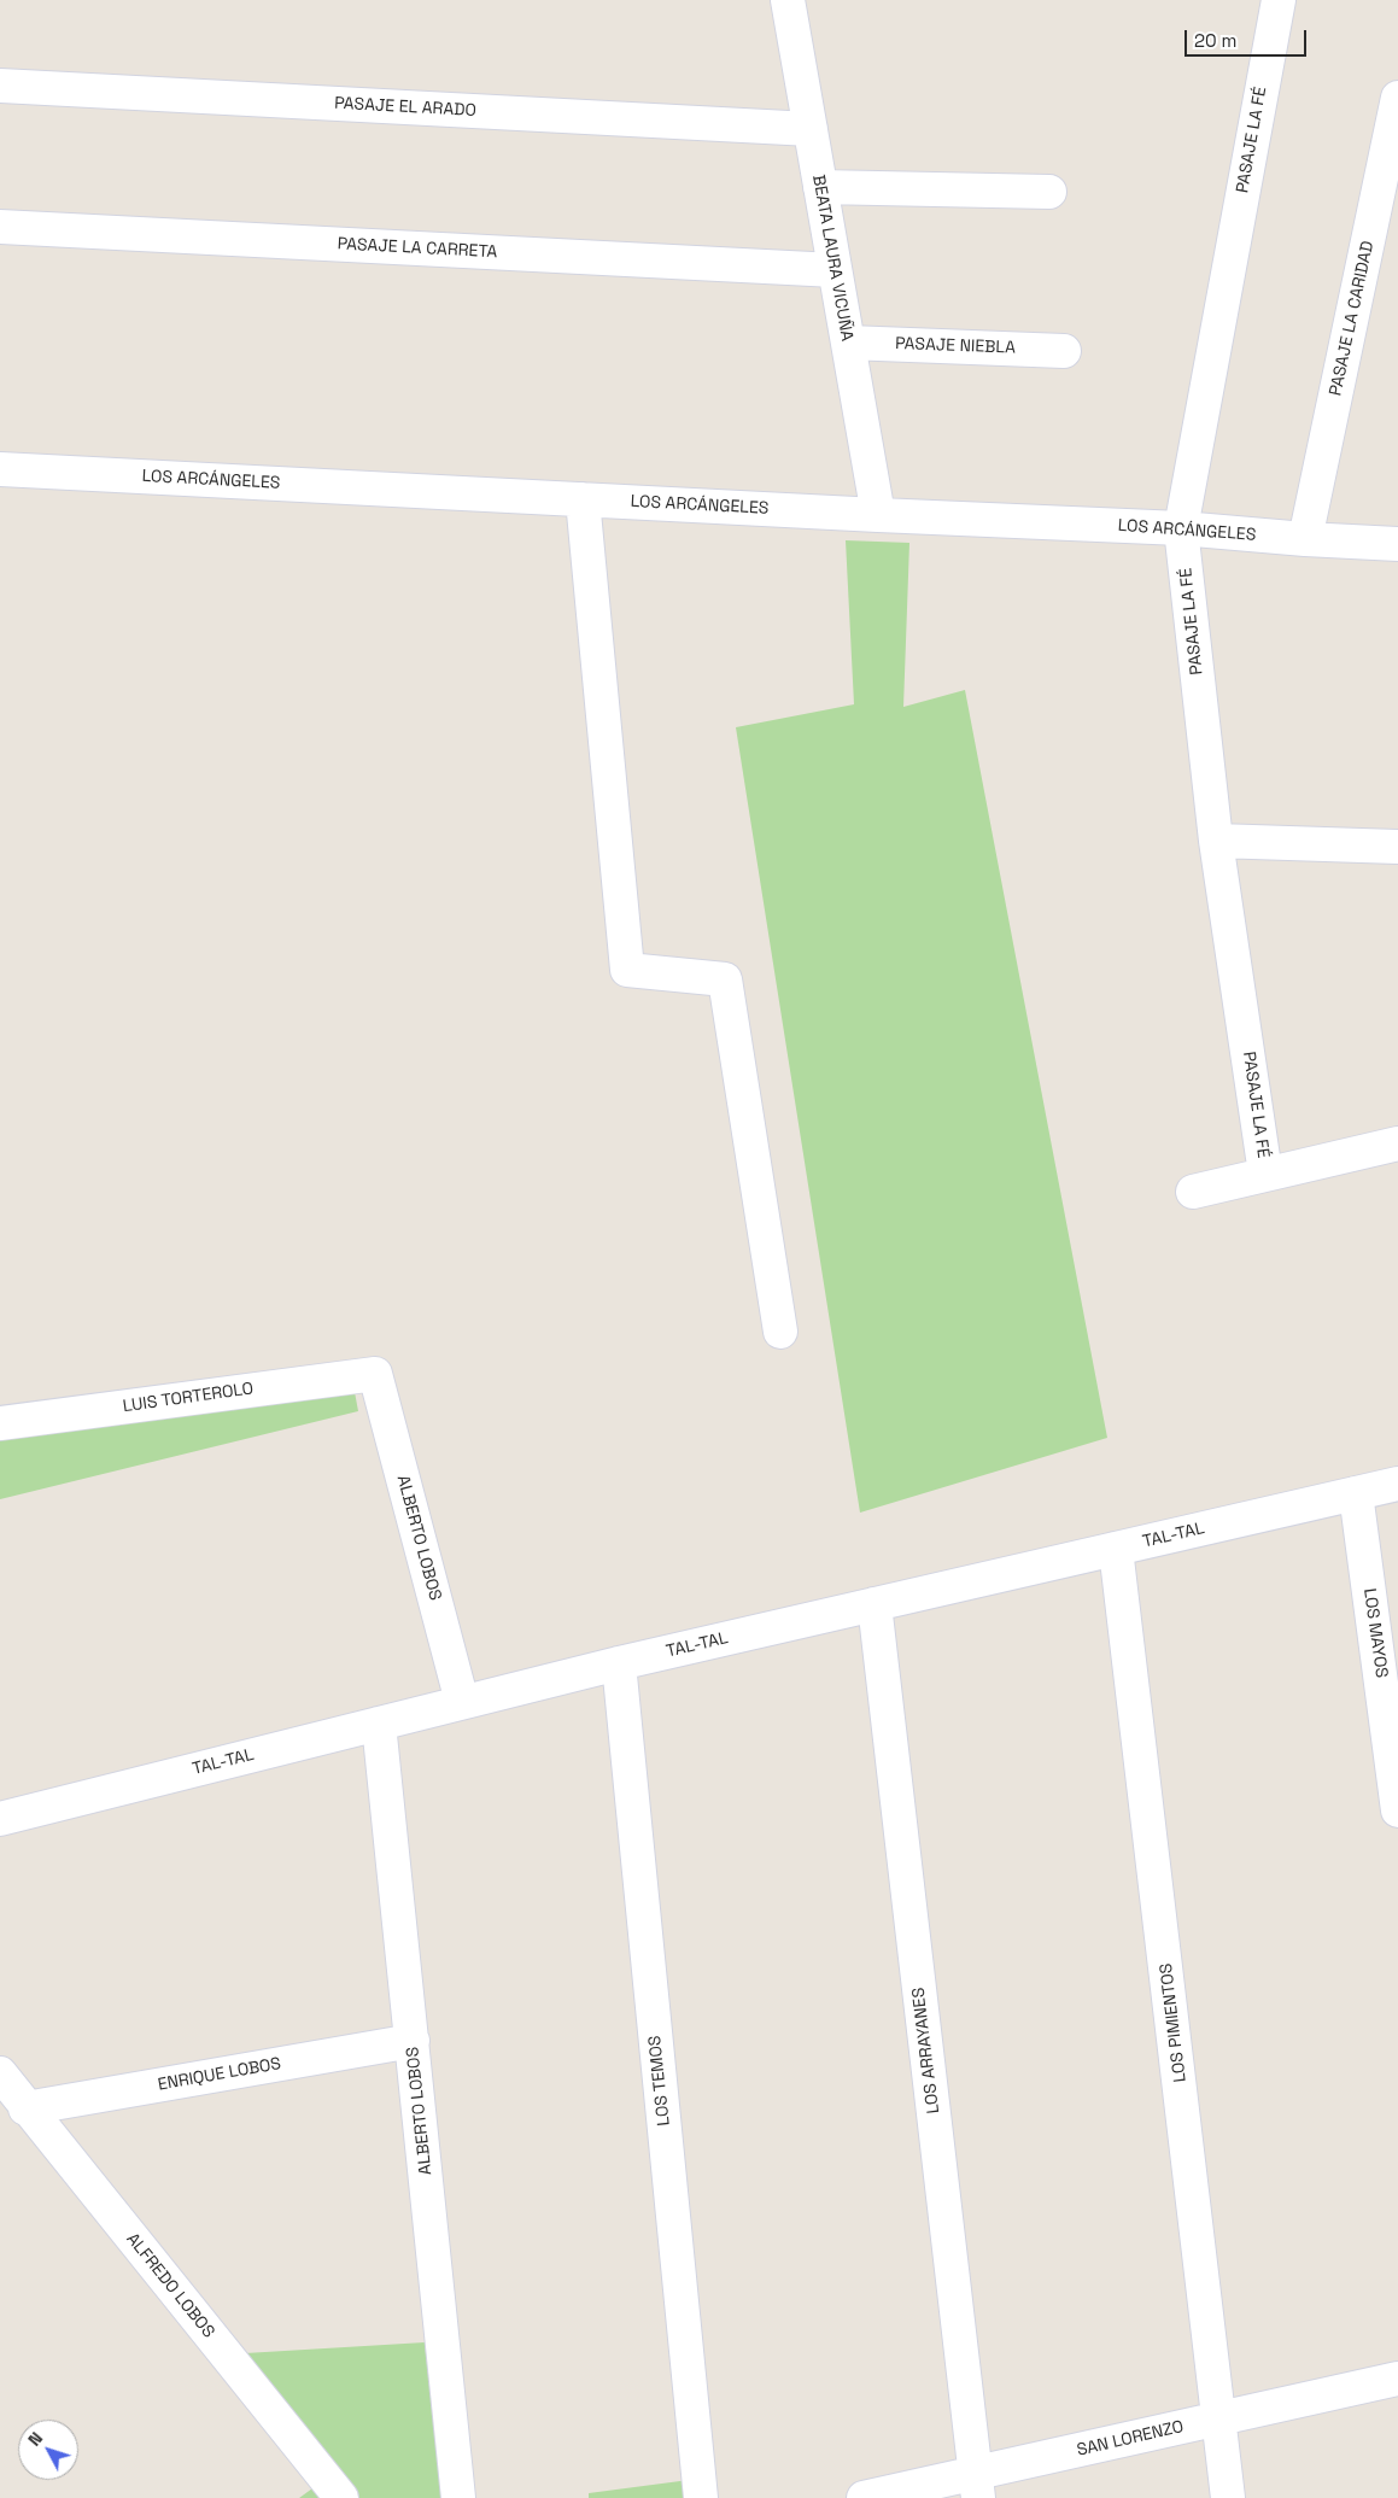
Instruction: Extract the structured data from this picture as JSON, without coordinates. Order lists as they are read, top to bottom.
{
  "streets": {
    "street": [
      "PASAJE EL ARADO",
      "PASAJE LA FÉ",
      "PASAJE LA CARRETA",
      "BEATA LAURA VICUÑA",
      "PASAJE LA CARIDAD",
      "PASAJE NIEBLA",
      "LOS ARCÁNGELES",
      "LUIS TORTEROLO",
      "TAL-TAL",
      "ALBERTO LOBOS",
      "LOS MAYOS",
      "LOS PIMIENTOS",
      "LOS ARRAYANES",
      "ENRIQUE LOBOS",
      "LOS TEMOS",
      "ALFREDO LOBOS",
      "SAN LORENZO"
    ]
  },
  "crossings": [
    ["PASAJE EL ARADO", "BEATA LAURA VICUÑA"],
    ["PASAJE LA FÉ", "LOS ARCÁNGELES"],
    ["PASAJE LA CARRETA", "BEATA LAURA VICUÑA"],
    ["BEATA LAURA VICUÑA", "PASAJE NIEBLA"],
    ["BEATA LAURA VICUÑA", "LOS ARCÁNGELES"],
    ["PASAJE LA CARIDAD", "LOS ARCÁNGELES"],
    ["LUIS TORTEROLO", "ALBERTO LOBOS"],
    ["TAL-TAL", "ALBERTO LOBOS"],
    ["TAL-TAL", "LOS MAYOS"],
    ["TAL-TAL", "LOS PIMIENTOS"],
    ["TAL-TAL", "LOS ARRAYANES"],
    ["TAL-TAL", "LOS TEMOS"],
    ["ALBERTO LOBOS", "ENRIQUE LOBOS"],
    ["LOS PIMIENTOS", "SAN LORENZO"],
    ["LOS ARRAYANES", "SAN LORENZO"],
    ["ENRIQUE LOBOS", "ALFREDO LOBOS"]
  ],
  "scale_bar": "20 m",
  "north": "top left"
}
